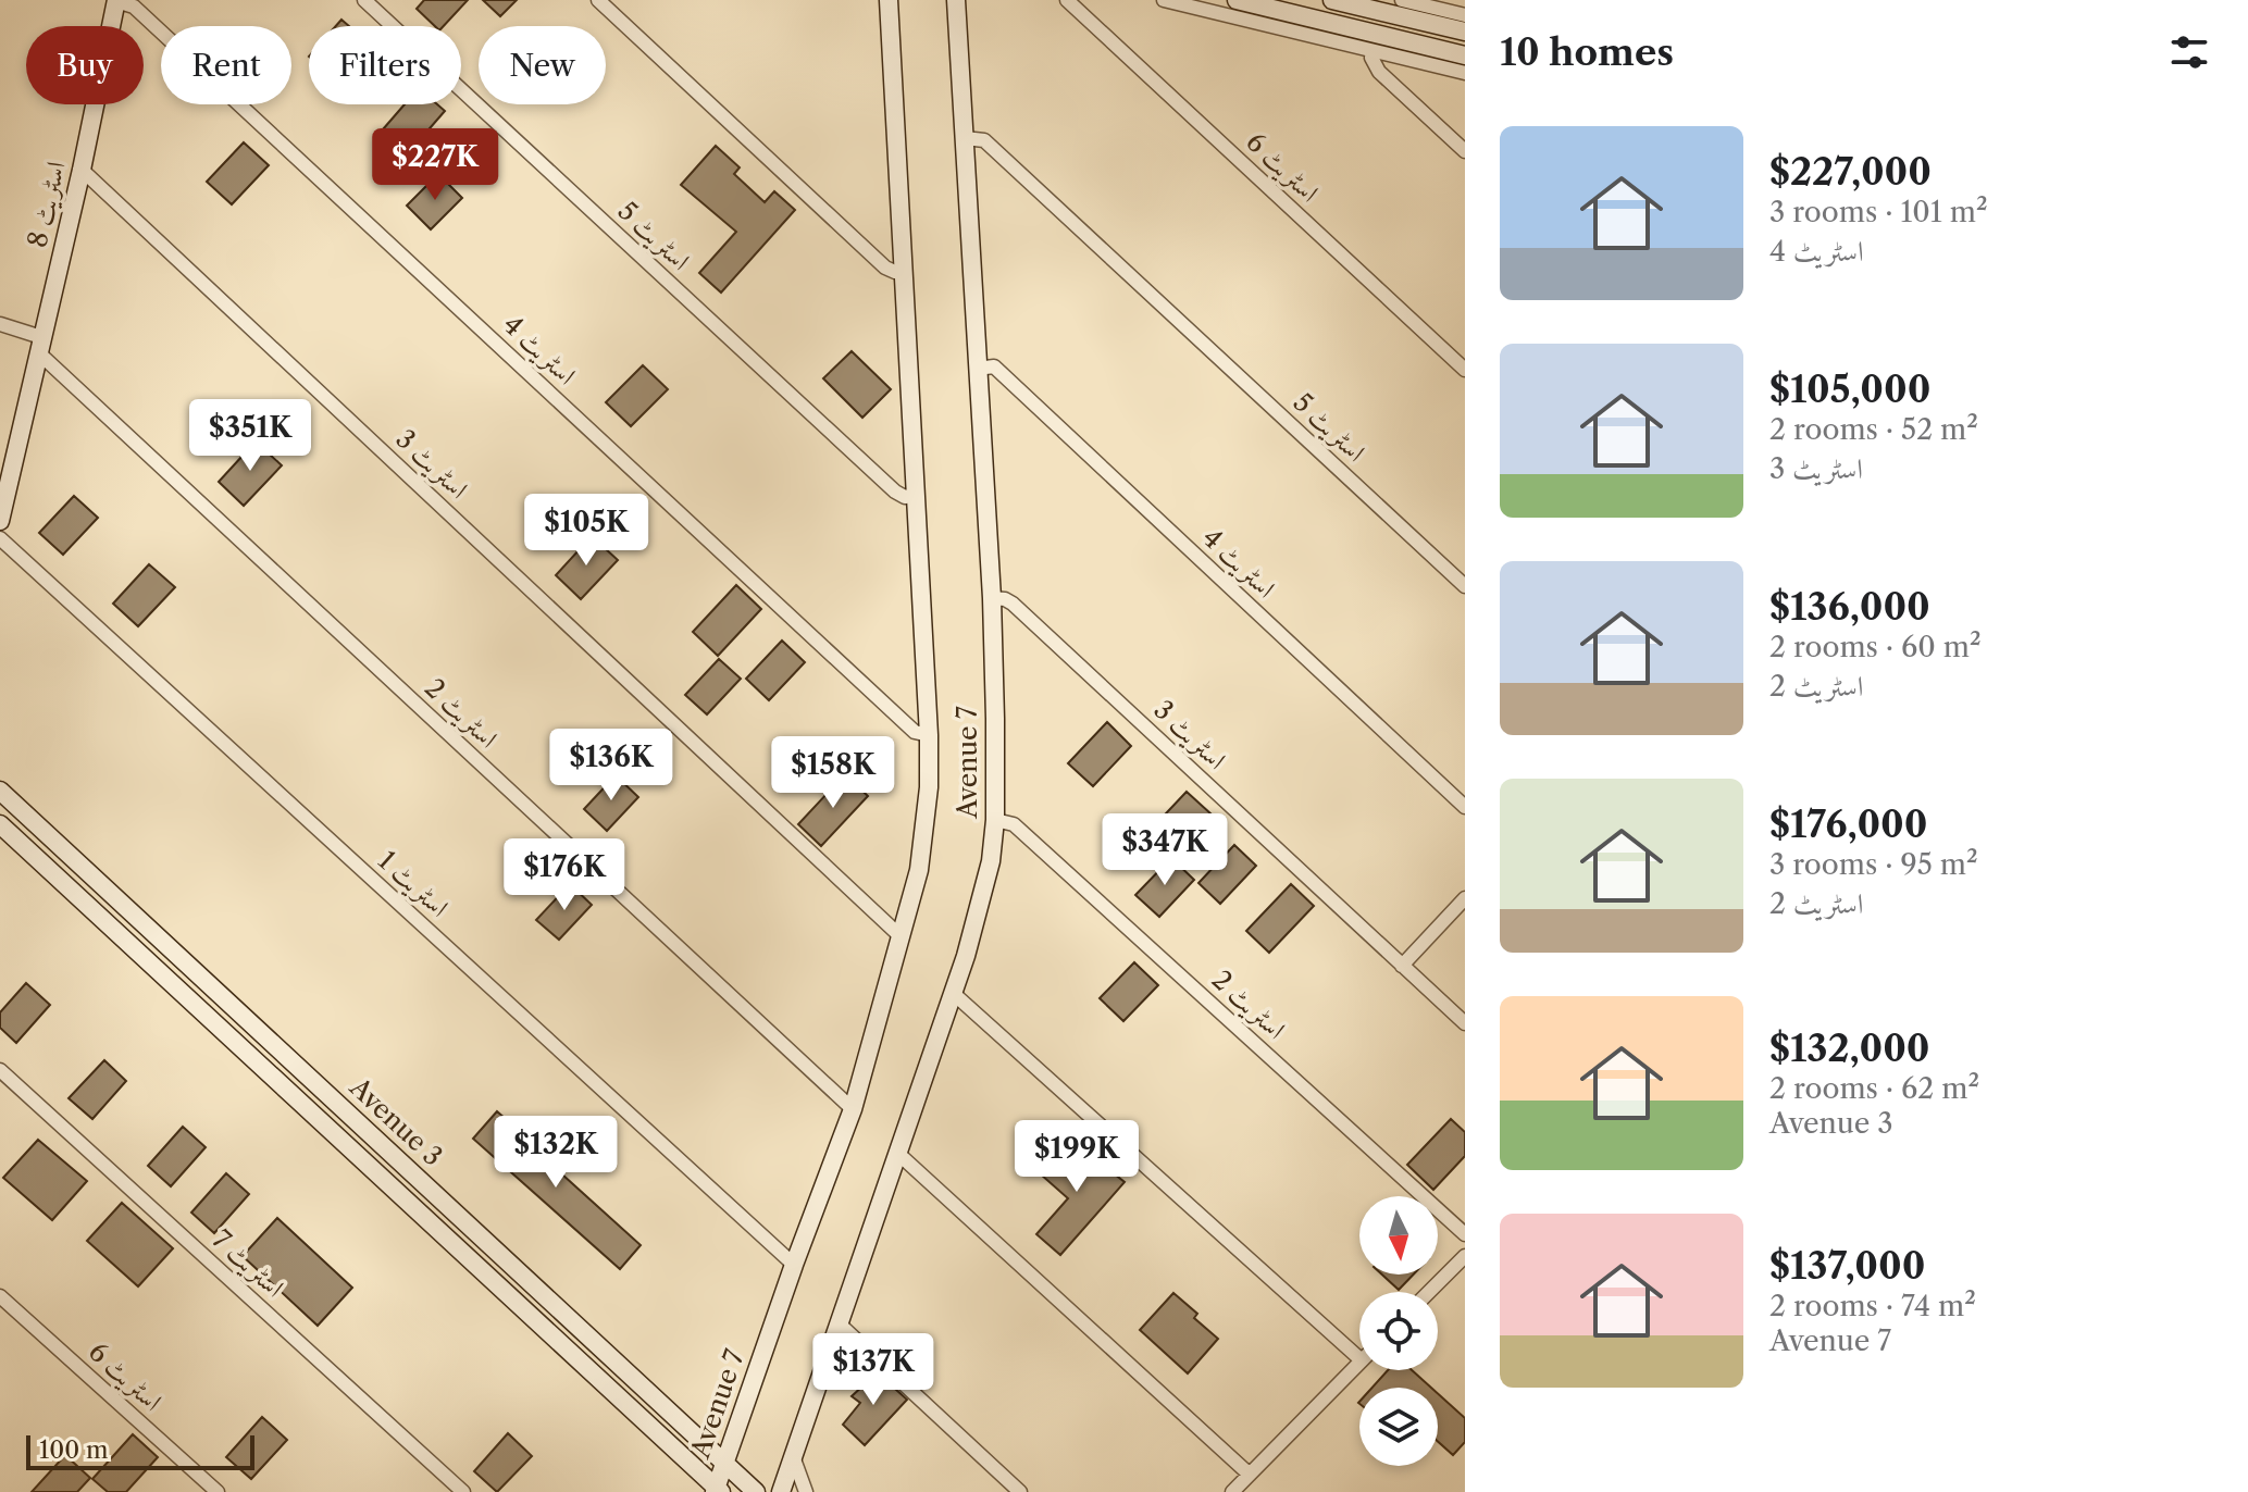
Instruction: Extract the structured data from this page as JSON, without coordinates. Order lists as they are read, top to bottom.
{
  "streets": {
    "main road": ["اسٹریٹ 8", "Avenue 7", "Avenue 3"],
    "street": [
      "اسٹریٹ 6",
      "اسٹریٹ 5",
      "اسٹریٹ 4",
      "اسٹریٹ 3",
      "اسٹریٹ 2",
      "اسٹریٹ 1",
      "اسٹریٹ 7"
    ]
  },
  "crossings": [
    ["اسٹریٹ 8", "اسٹریٹ 4"],
    ["اسٹریٹ 8", "اسٹریٹ 3"],
    ["اسٹریٹ 8", "اسٹریٹ 2"],
    ["اسٹریٹ 5", "Avenue 7"],
    ["اسٹریٹ 4", "Avenue 7"],
    ["اسٹریٹ 3", "Avenue 7"],
    ["اسٹریٹ 2", "Avenue 7"],
    ["Avenue 7", "اسٹریٹ 1"],
    ["Avenue 7", "Avenue 3"]
  ],
  "scale_bar": "100 m",
  "north": "bottom",
  "page": {
    "heading": "10 homes",
    "chip": [
      "Buy",
      "Rent",
      "Filters",
      "New"
    ],
    "list": [
      {
        "name": "$227,000",
        "note": "3 rooms · 101 m² · اسٹریٹ 4"
      },
      {
        "name": "$105,000",
        "note": "2 rooms · 52 m² · اسٹریٹ 3"
      },
      {
        "name": "$136,000",
        "note": "2 rooms · 60 m² · اسٹریٹ 2"
      },
      {
        "name": "$176,000",
        "note": "3 rooms · 95 m² · اسٹریٹ 2"
      },
      {
        "name": "$132,000",
        "note": "2 rooms · 62 m² · Avenue 3"
      },
      {
        "name": "$137,000",
        "note": "2 rooms · 74 m² · Avenue 7"
      }
    ],
    "price": [
      "$227K",
      "$351K",
      "$105K",
      "$136K",
      "$158K",
      "$347K",
      "$176K",
      "$132K",
      "$199K",
      "$137K"
    ],
    "scale": "100 m"
  }
}
